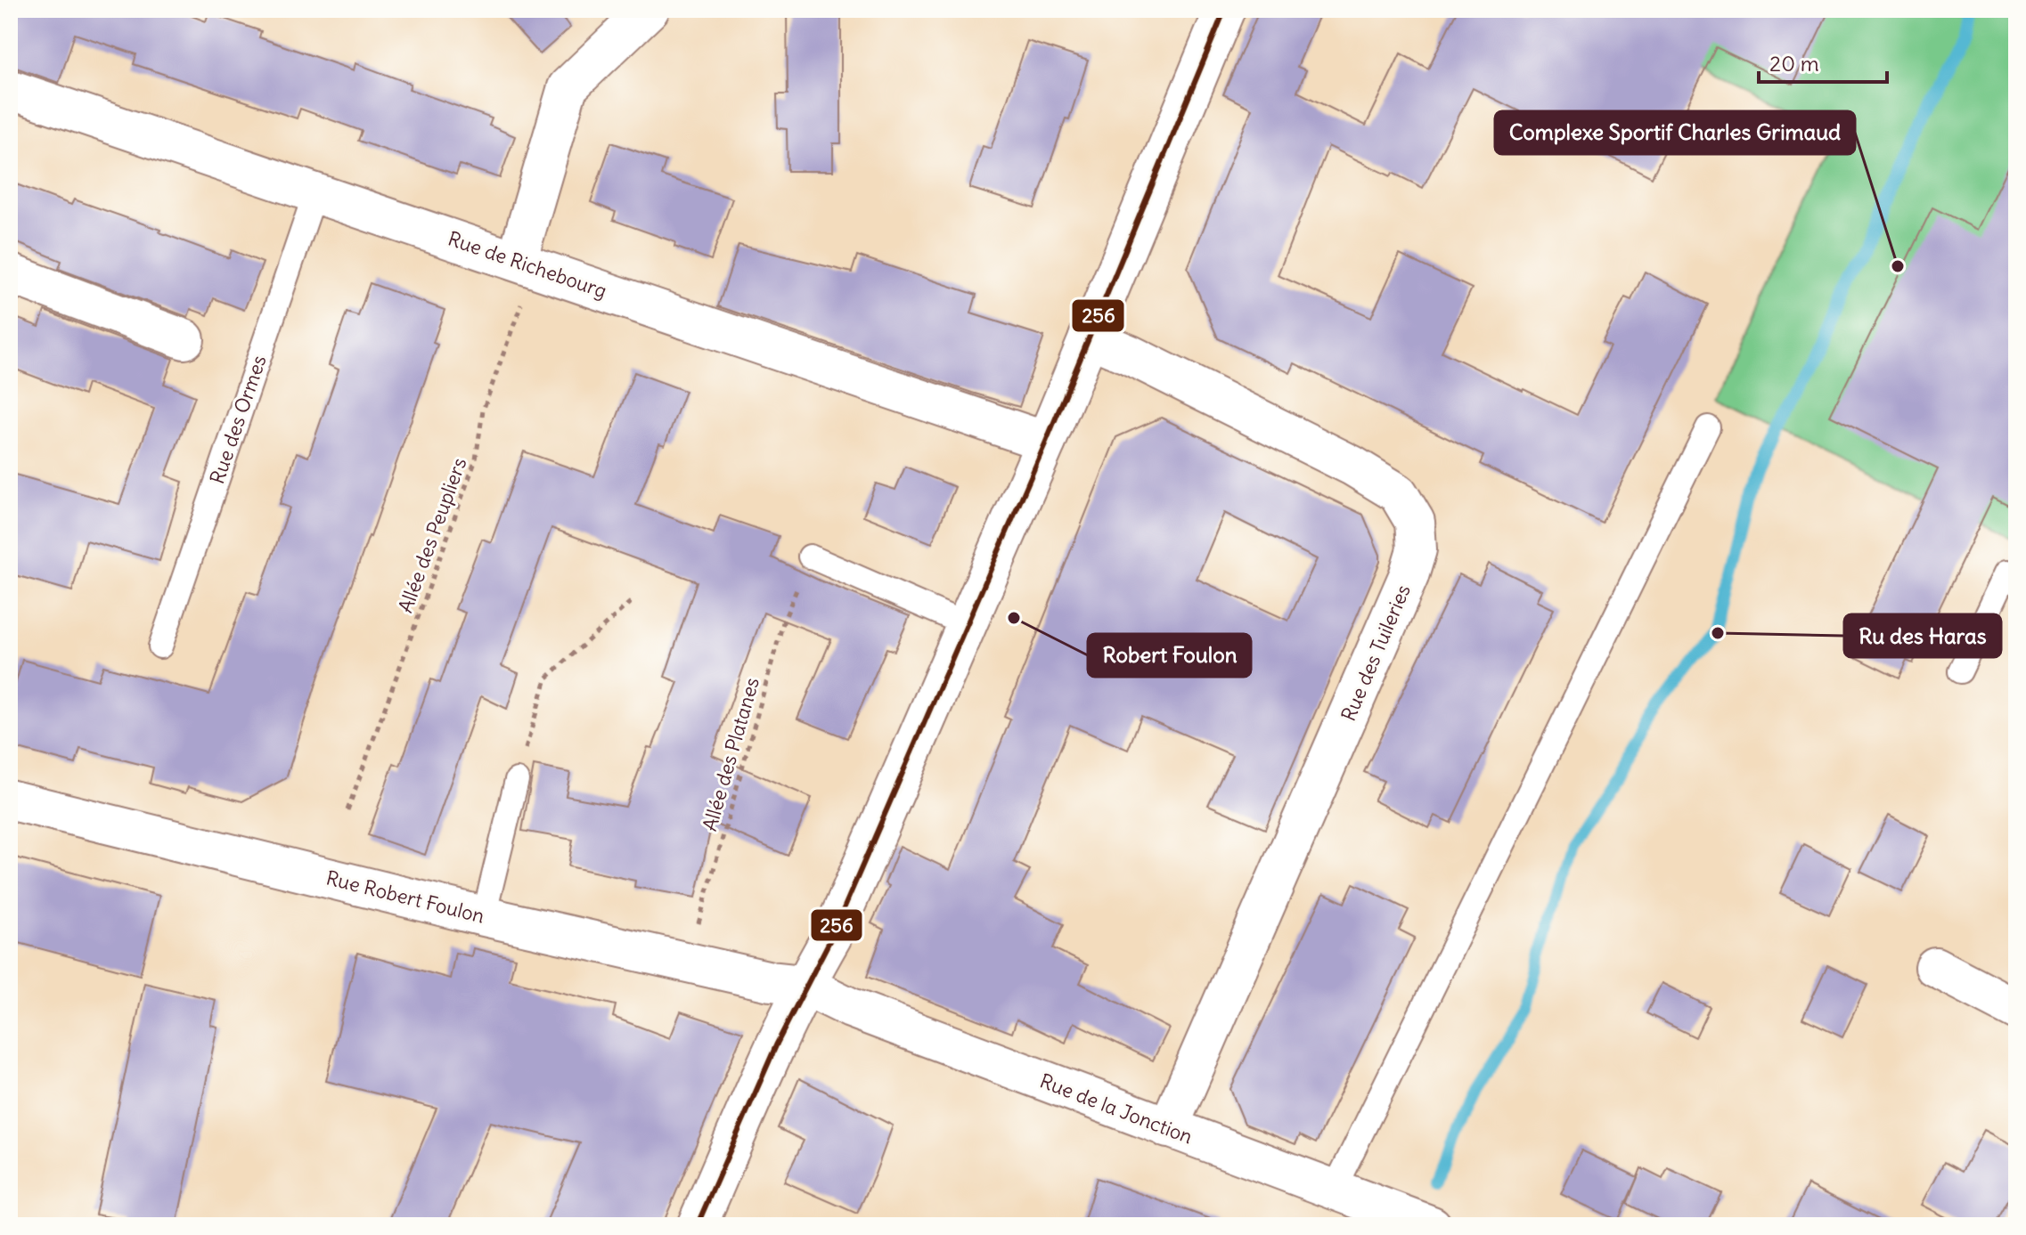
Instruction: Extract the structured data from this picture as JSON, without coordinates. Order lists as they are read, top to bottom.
{
  "streets": {
    "street": [
      "Rue de Richebourg",
      "Rue des Tuileries",
      "Rue Robert Foulon",
      "Rue de la Jonction"
    ],
    "lane": ["Rue des Ormes"],
    "path": ["Allée des Peupliers", "Allée des Platanes"]
  },
  "crossings": [
    ["Rue de Richebourg", "Rue des Ormes"],
    ["Rue de Richebourg", "Allée des Peupliers"],
    ["Rue des Tuileries", "Rue de la Jonction"],
    ["Allée des Platanes", "Rue Robert Foulon"],
    ["Rue Robert Foulon", "Rue de la Jonction"]
  ],
  "places": ["Complexe Sportif Charles Grimaud", "Robert Foulon", "Ru des Haras"],
  "lines": ["transit line 256"],
  "scale_bar": "20 m"
}
